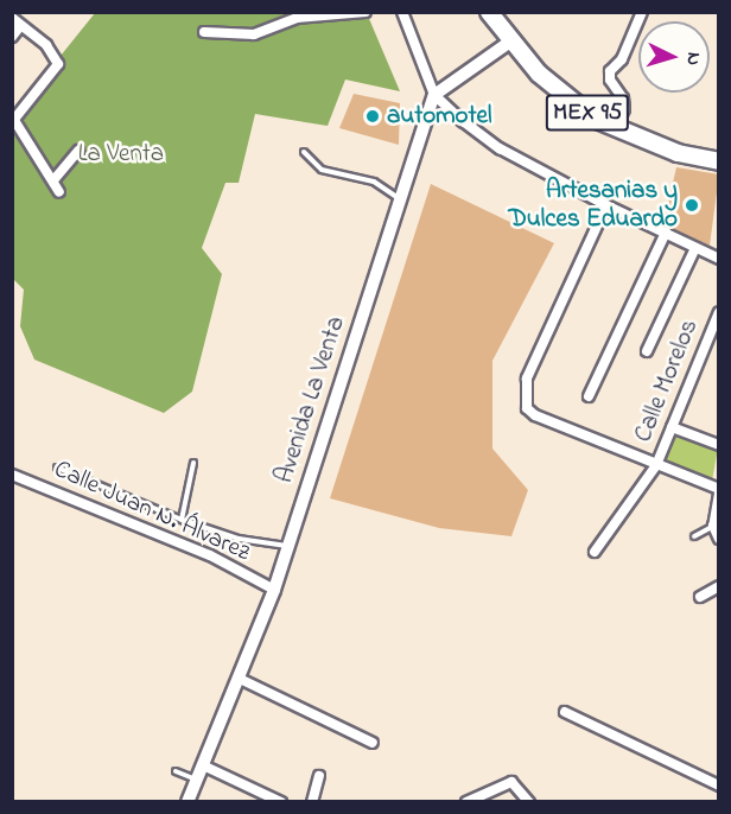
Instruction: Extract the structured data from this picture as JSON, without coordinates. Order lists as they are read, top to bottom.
{
  "streets": {
    "highway": ["MEX 95"],
    "main road": ["Avenida La Venta"],
    "street": ["Calle Morelos", "Calle Juan N. Álvarez"]
  },
  "crossings": [
    ["Avenida La Venta", "Calle Juan N. Álvarez"]
  ],
  "parks": ["La Venta"],
  "places": ["automotel", "Artesanias y Dulces Eduardo"],
  "north": "right"
}
